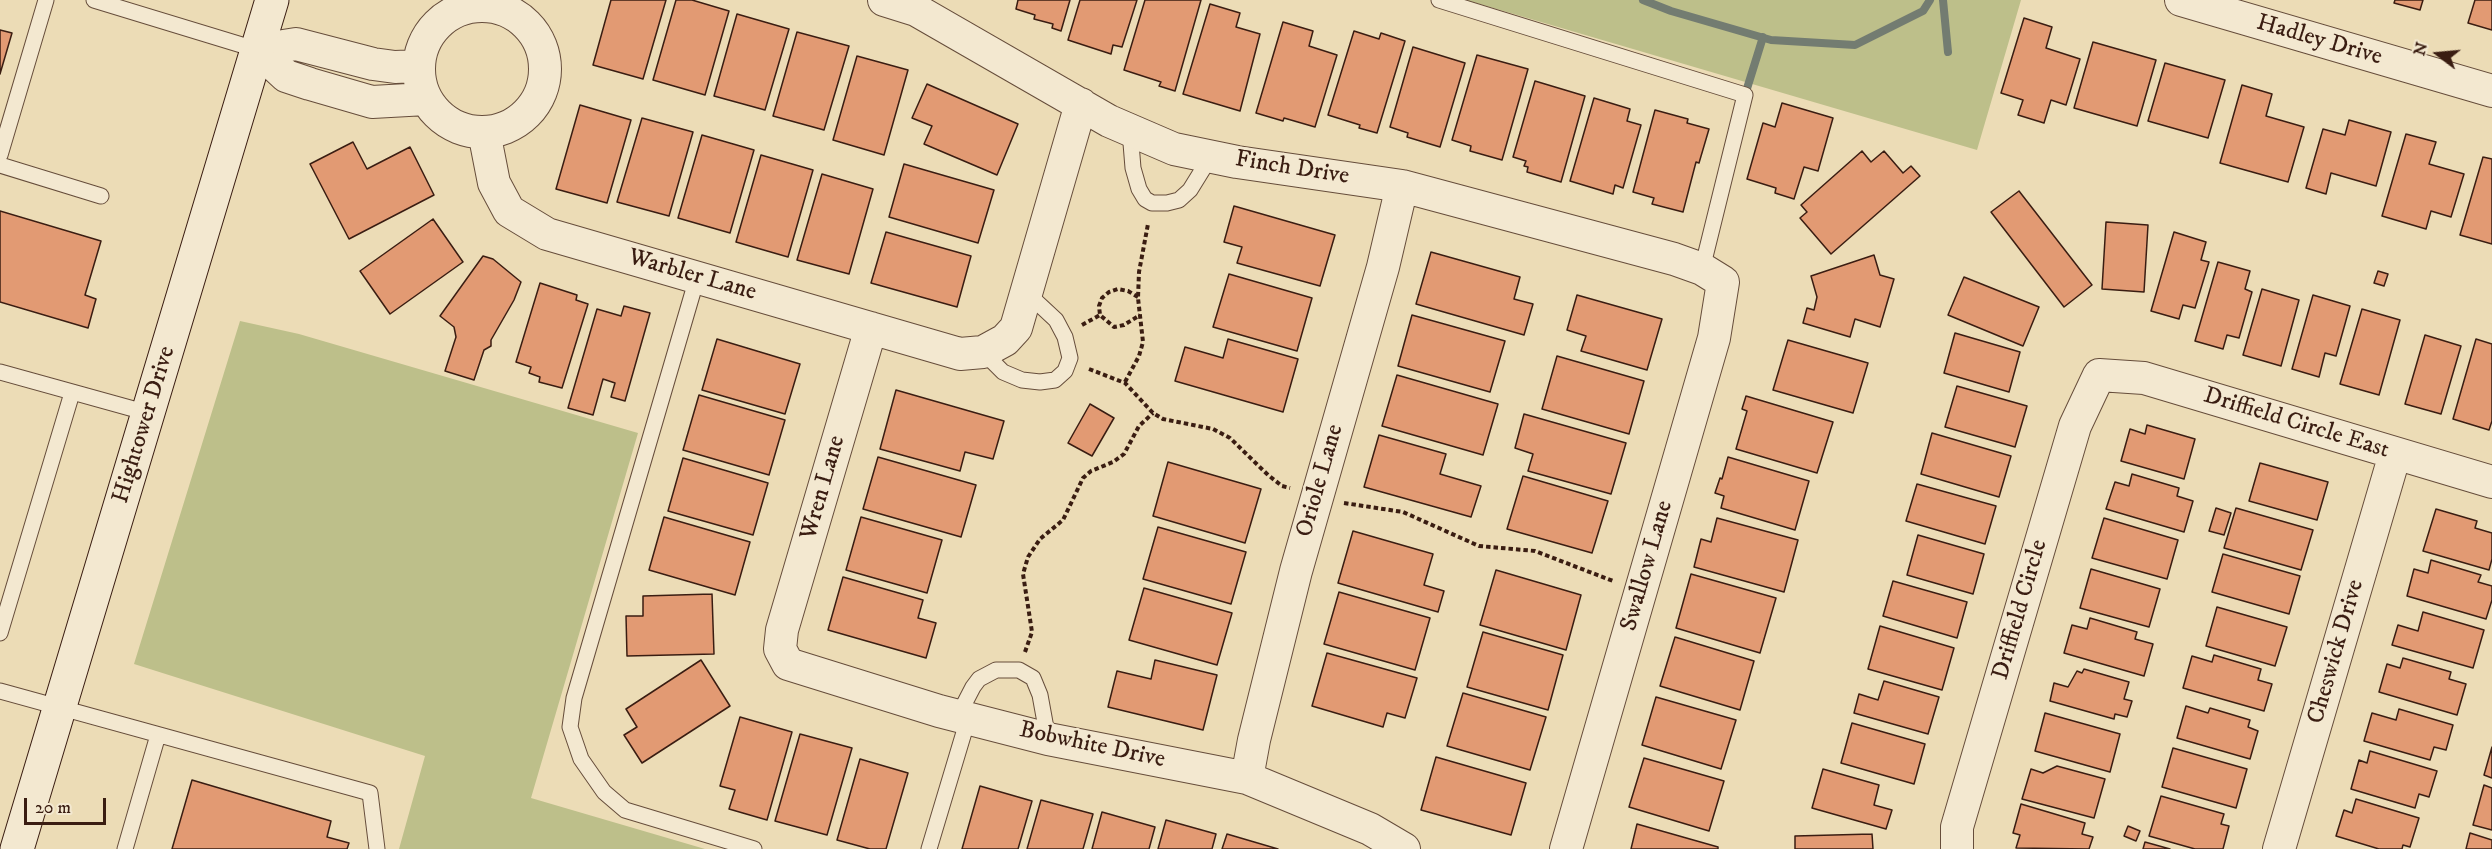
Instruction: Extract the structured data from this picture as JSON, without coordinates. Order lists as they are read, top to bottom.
{
  "streets": {
    "street": [
      "Hadley Drive",
      "Finch Drive",
      "Warbler Lane",
      "Driffield Circle East",
      "Hightower Drive",
      "Oriole Lane",
      "Wren Lane",
      "Swallow Lane",
      "Driffield Circle",
      "Cheswick Drive",
      "Bobwhite Drive"
    ]
  },
  "crossings": [
    ["Finch Drive", "Oriole Lane"],
    ["Finch Drive", "Swallow Lane"],
    ["Warbler Lane", "Wren Lane"],
    ["Driffield Circle East", "Driffield Circle"],
    ["Driffield Circle East", "Cheswick Drive"],
    ["Oriole Lane", "Bobwhite Drive"],
    ["Wren Lane", "Bobwhite Drive"]
  ],
  "scale_bar": "20 m",
  "north": "left"
}
